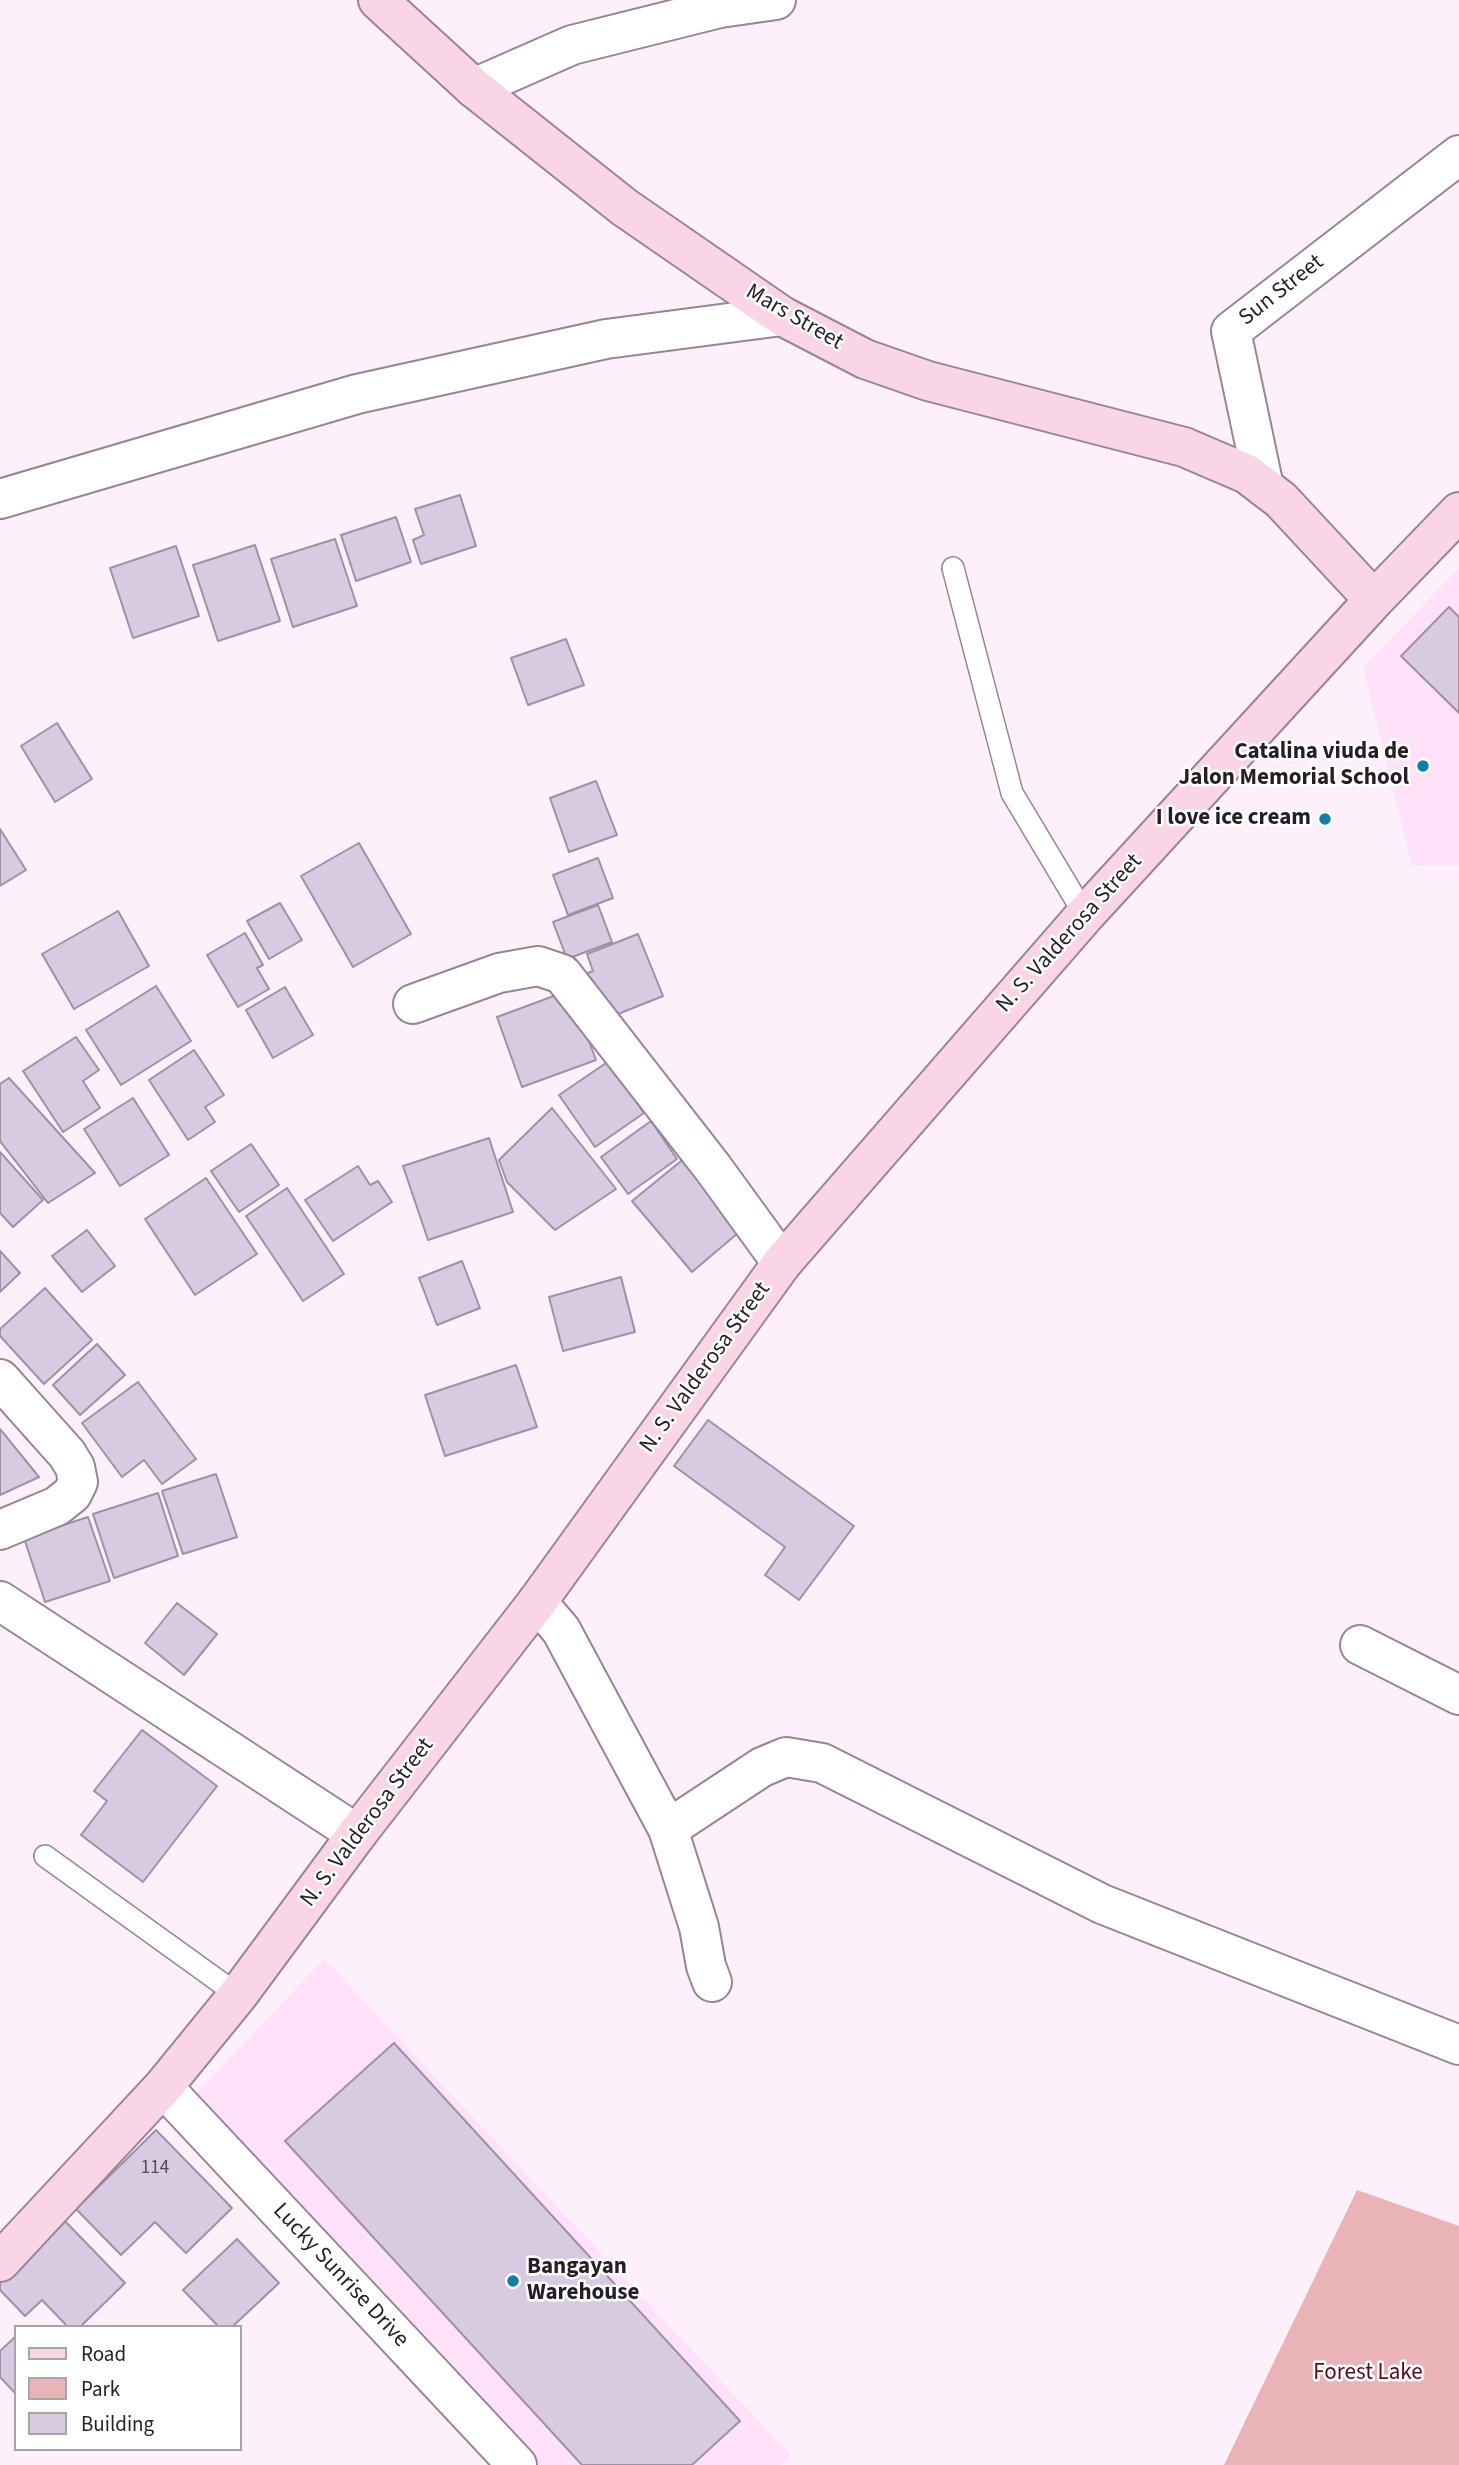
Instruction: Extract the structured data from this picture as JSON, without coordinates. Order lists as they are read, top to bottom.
{
  "streets": {
    "main road": ["Mars Street", "N. S. Valderosa Street"],
    "street": ["Sun Street", "Lucky Sunrise Drive"]
  },
  "crossings": [
    ["Sun Street", "Mars Street"],
    ["Mars Street", "N. S. Valderosa Street"],
    ["N. S. Valderosa Street", "Lucky Sunrise Drive"]
  ],
  "parks": ["Forest Lake"],
  "places": ["Catalina viuda de Jalon Memorial School", "I love ice cream", "Bangayan Warehouse"],
  "house_numbers": ["114"],
  "legend": ["Road", "Park", "Building"]
}
